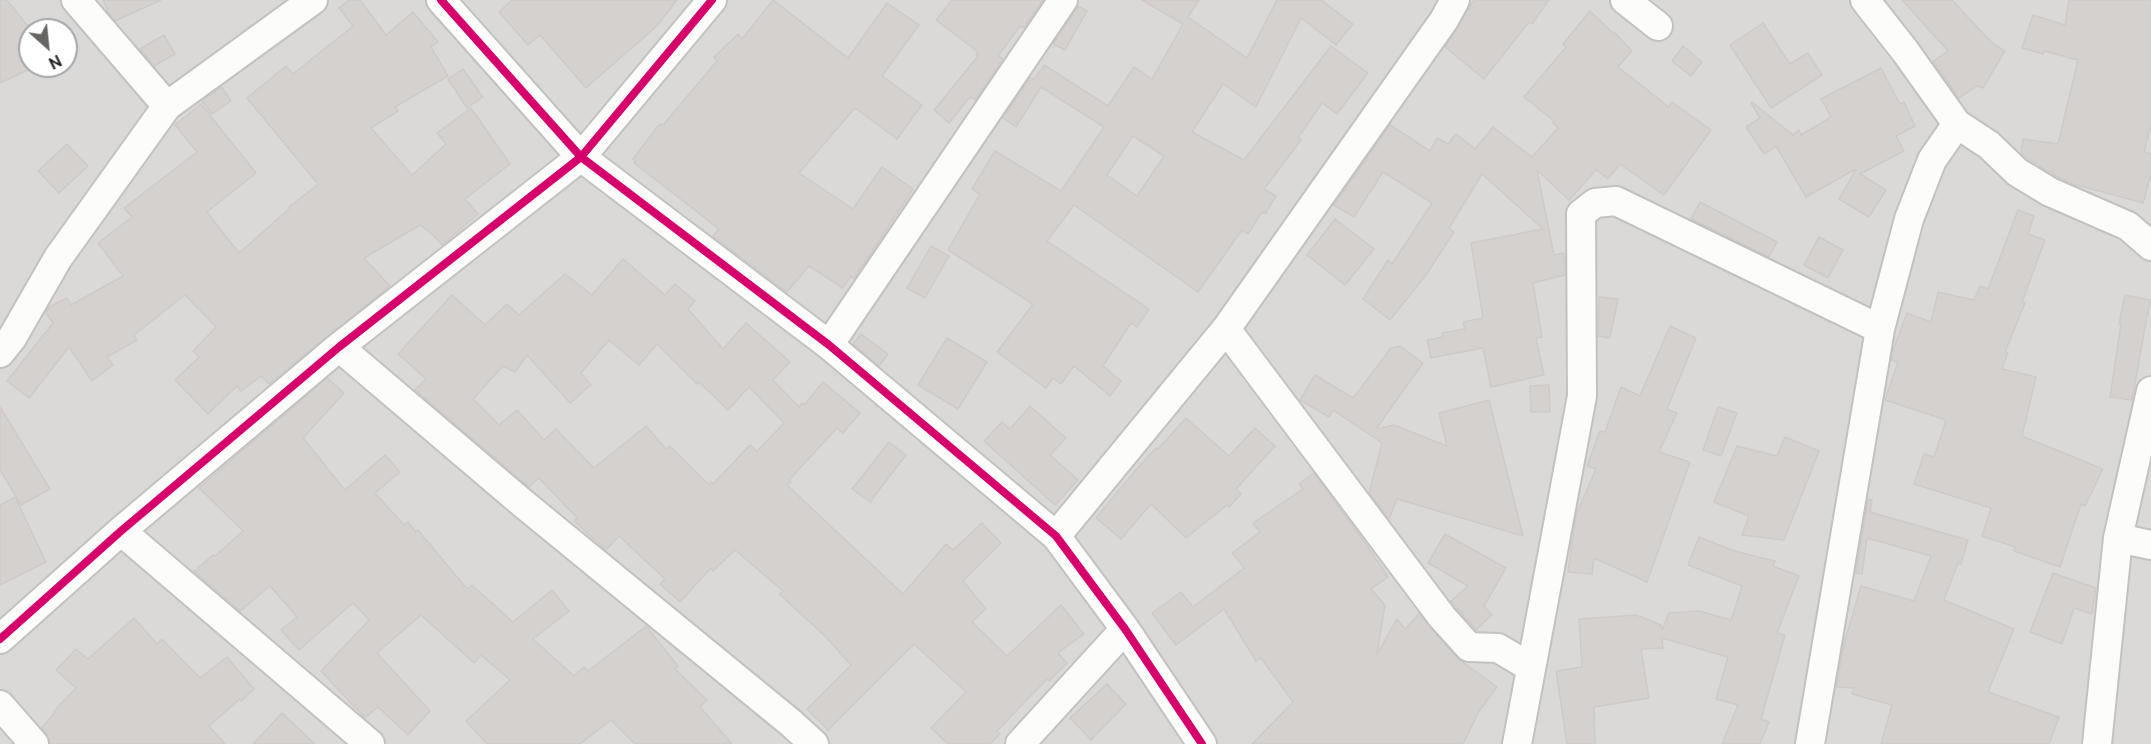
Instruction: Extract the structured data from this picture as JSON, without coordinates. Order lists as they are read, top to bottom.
{
  "north": "bottom right"
}
